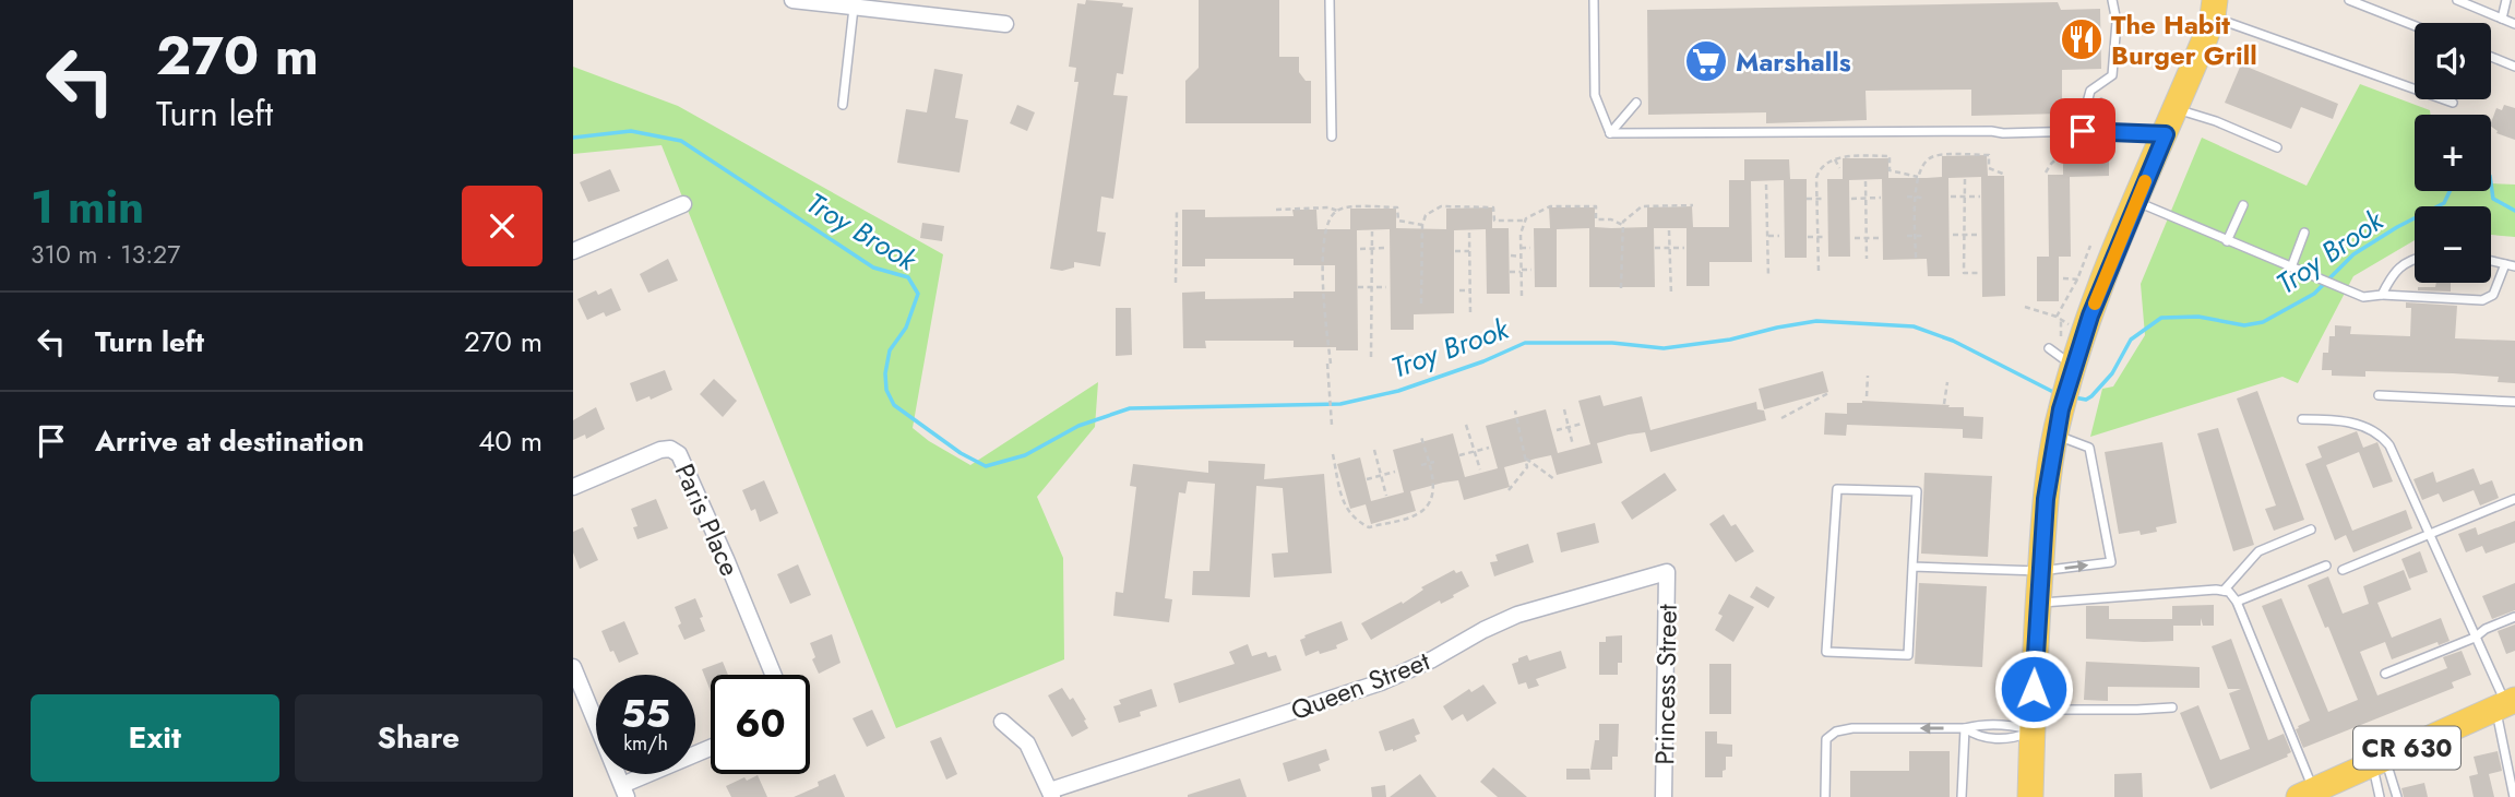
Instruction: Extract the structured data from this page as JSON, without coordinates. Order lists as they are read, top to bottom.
{
  "streets": {
    "main road": ["CR 630"],
    "street": ["Paris Place", "Princess Street", "Queen Street"]
  },
  "crossings": [
    ["Princess Street", "Queen Street"]
  ],
  "water": ["Troy Brook"],
  "places": {
    "restaurant": ["The Habit Burger Grill"],
    "supermarket": ["Marshalls"]
  },
  "page": {
    "turn": ["270 m", "Turn left"],
    "map_buttons": ["+", "−"],
    "heading": ["1 min", "310 m · 13:27"],
    "list": [
      {
        "name": "Turn left",
        "value": "270 m"
      },
      {
        "name": "Arrive at destination",
        "value": "40 m"
      }
    ],
    "speed": "55 km/h",
    "limit": "60",
    "buttons": ["Exit", "Share"]
  }
}
